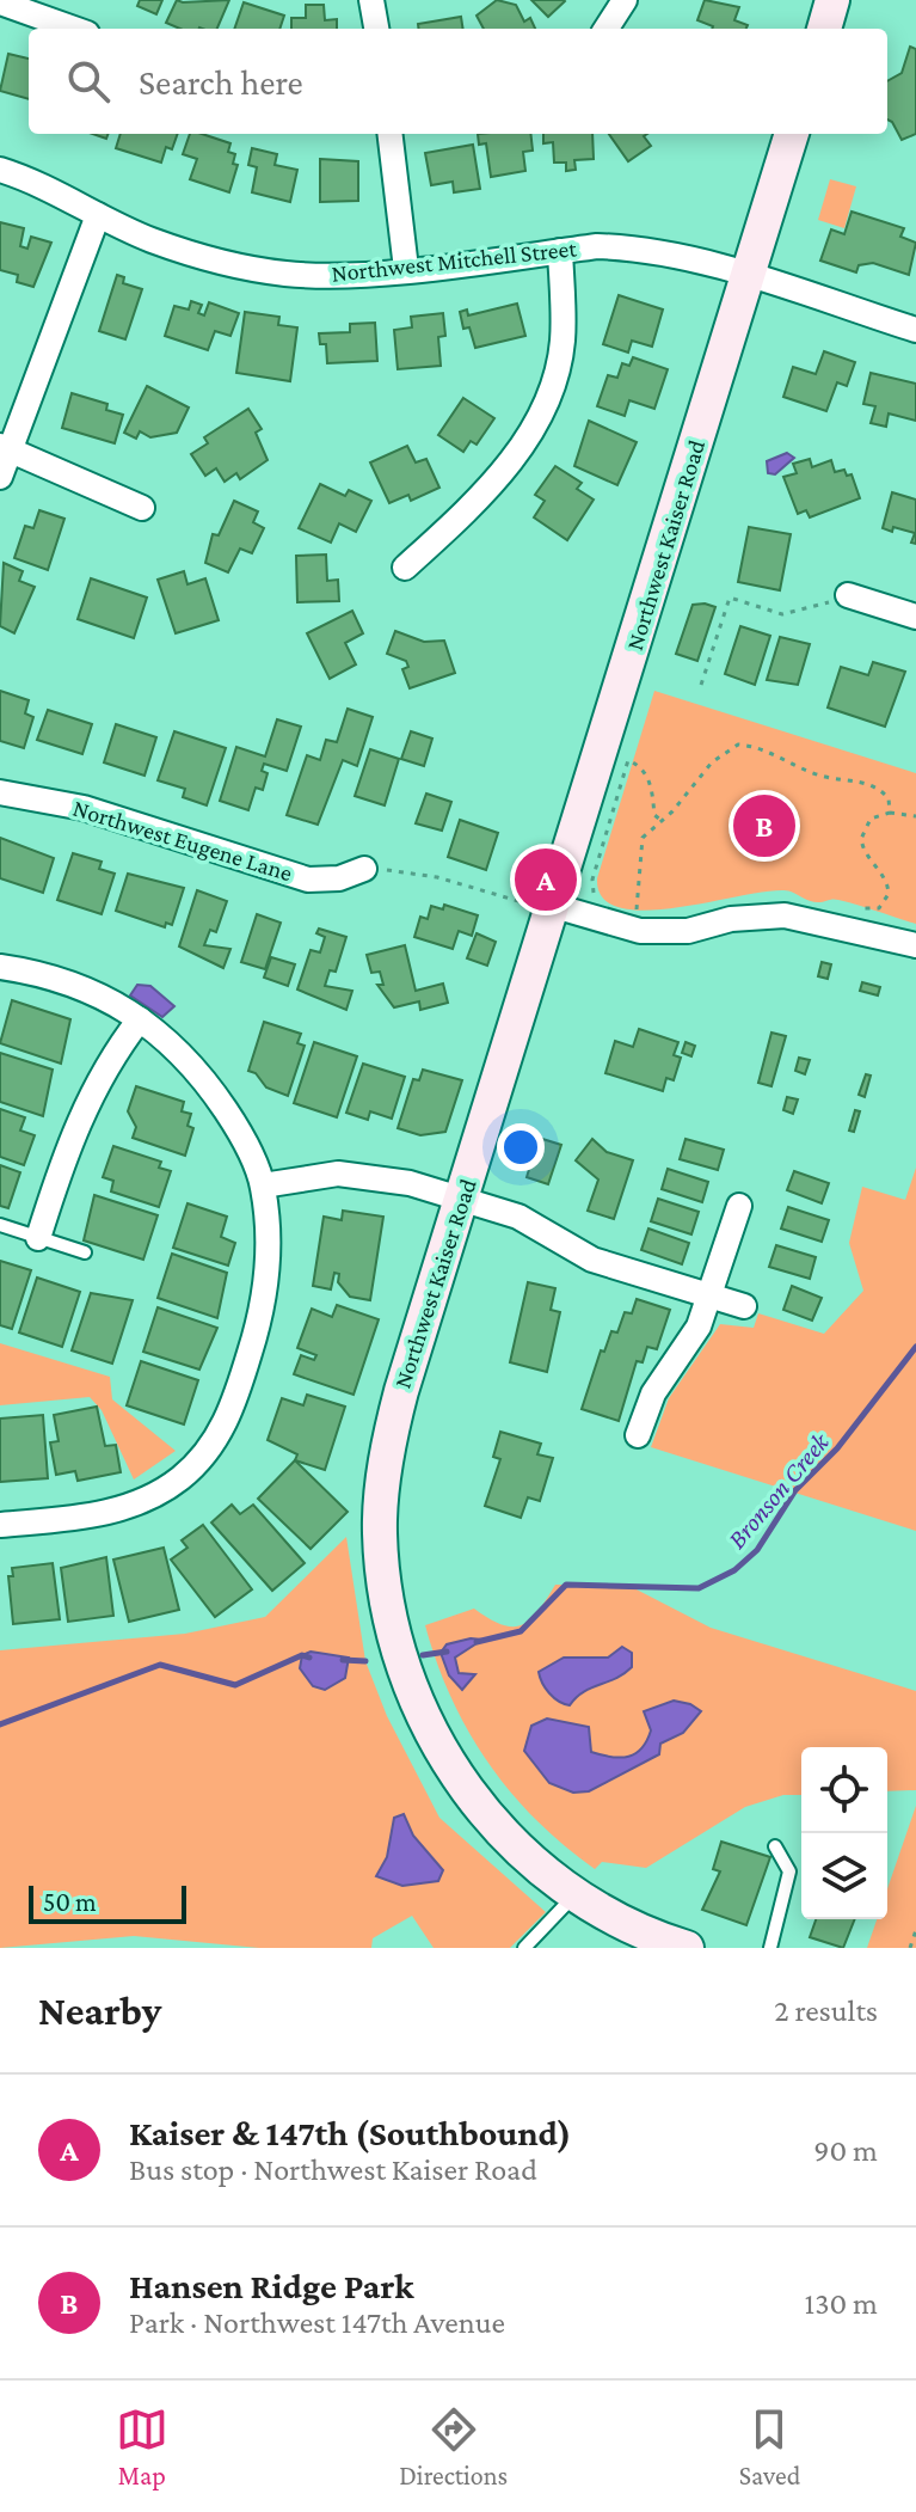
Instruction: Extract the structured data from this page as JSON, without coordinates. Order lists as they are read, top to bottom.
{
  "streets": {
    "main road": ["Northwest Kaiser Road"],
    "street": ["Northwest Mitchell Street", "Northwest Eugene Lane"]
  },
  "crossings": [
    ["Northwest Mitchell Street", "Northwest Kaiser Road"]
  ],
  "water": ["Bronson Creek"],
  "scale_bar": "50 m",
  "page": {
    "search": "Search here",
    "pins": ["B", "A"],
    "scale": "50 m",
    "heading": ["Nearby", "2 results"],
    "list": [
      {
        "mark": "A",
        "name": "Kaiser & 147th (Southbound)",
        "note": "Bus stop · Northwest Kaiser Road",
        "value": "90 m"
      },
      {
        "mark": "B",
        "name": "Hansen Ridge Park",
        "note": "Park · Northwest 147th Avenue",
        "value": "130 m"
      }
    ],
    "nav": ["Map", "Directions", "Saved"]
  }
}
